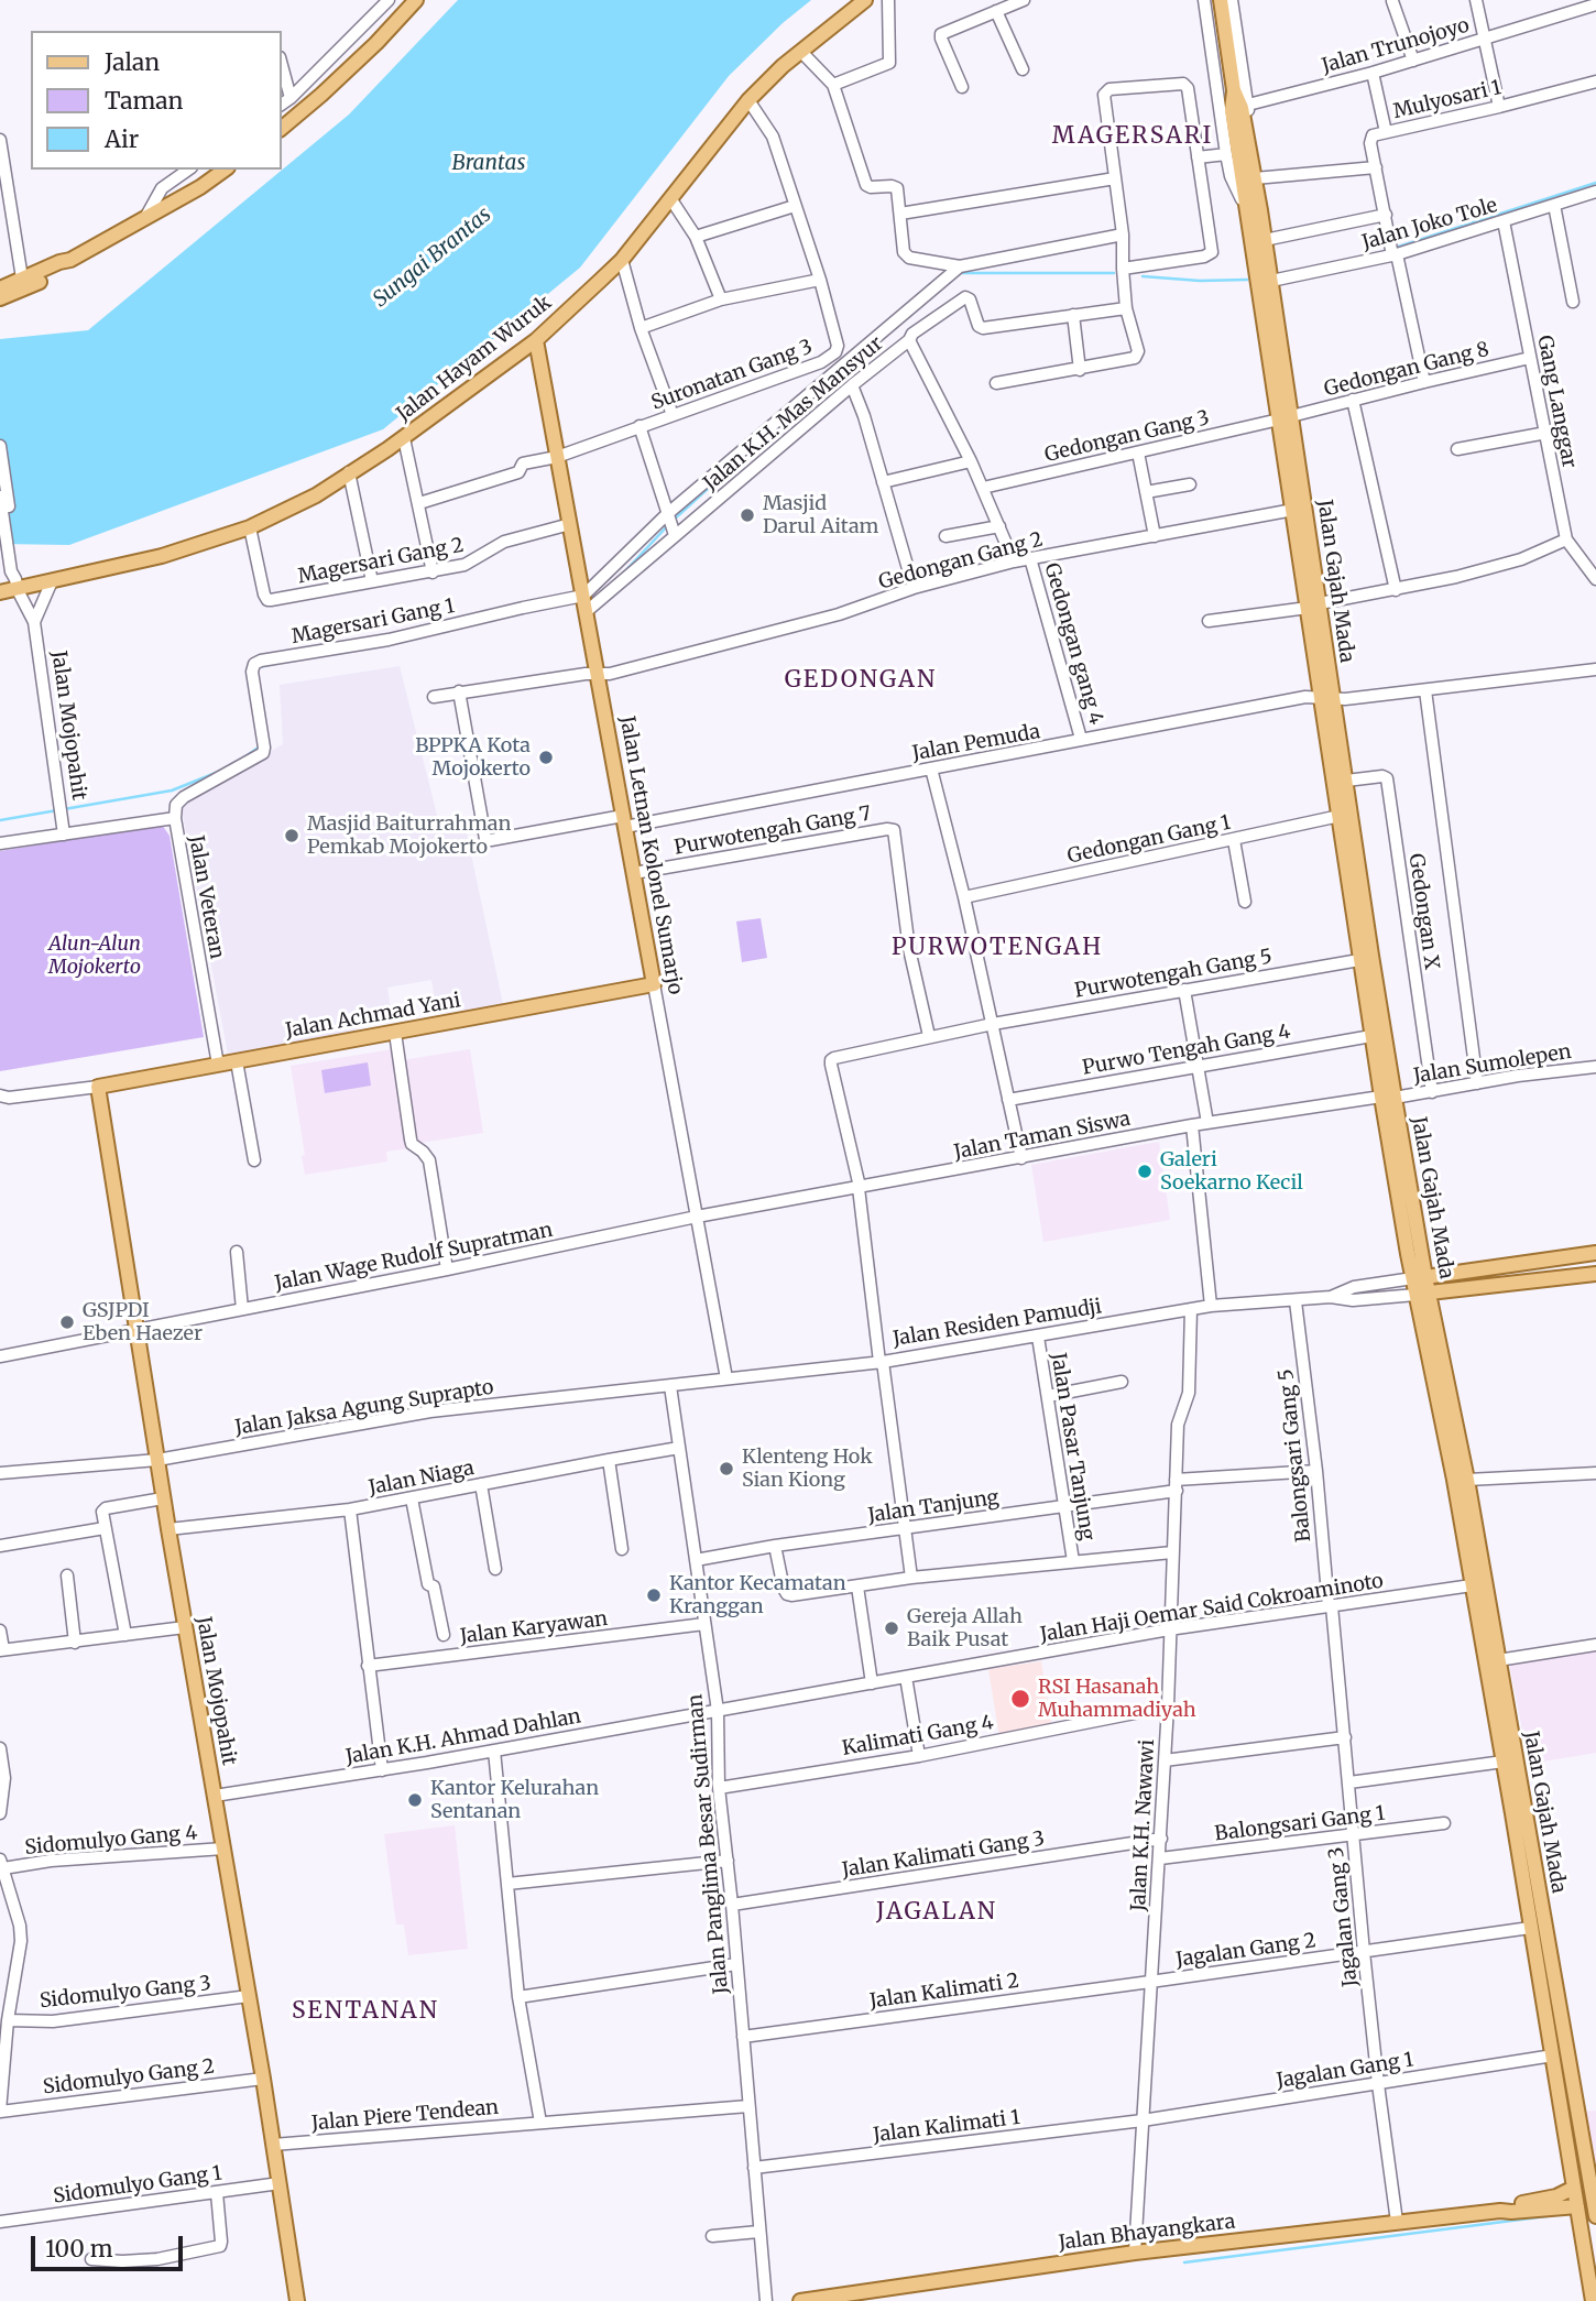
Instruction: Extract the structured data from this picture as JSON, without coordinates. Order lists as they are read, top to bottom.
{
  "streets": {
    "main road": [
      "Jalan Hayam Wuruk",
      "Jalan Gajah Mada",
      "Jalan Mojopahit",
      "Jalan Letnan Kolonel Sumarjo",
      "Jalan Achmad Yani",
      "Jalan Bhayangkara"
    ],
    "street": [
      "Jalan Trunojoyo",
      "Mulyosari 1",
      "Jalan Joko Tole",
      "Gedongan Gang 8",
      "Suronatan Gang 3",
      "Gang Langgar",
      "Jalan K.H. Mas Mansyur",
      "Gedongan Gang 3",
      "Magersari Gang 2",
      "Gedongan Gang 2",
      "Magersari Gang 1",
      "Gedongan gang 4",
      "Jalan Pemuda",
      "Purwotengah Gang 7",
      "Gedongan Gang 1",
      "Jalan Veteran",
      "Gedongan X",
      "Purwotengah Gang 5",
      "Purwo Tengah Gang 4",
      "Jalan Sumolepen",
      "Jalan Taman Siswa",
      "Jalan Wage Rudolf Supratman",
      "Jalan Residen Pamudji",
      "Jalan Jaksa Agung Suprapto",
      "Jalan Pasar Tanjung",
      "Balongsari Gang 5",
      "Jalan Niaga",
      "Jalan Tanjung",
      "Jalan Haji Oemar Said Cokroaminoto",
      "Jalan Karyawan",
      "Kalimati Gang 4",
      "Jalan K.H. Ahmad Dahlan",
      "Balongsari Gang 1",
      "Jalan K.H. Nawawi",
      "Sidomulyo Gang 4",
      "Jalan Panglima Besar Sudirman",
      "Jalan Kalimati Gang 3",
      "Jagalan Gang 3",
      "Jagalan Gang 2",
      "Jalan Kalimati 2",
      "Sidomulyo Gang 3",
      "Jagalan Gang 1",
      "Sidomulyo Gang 2",
      "Jalan Piere Tendean",
      "Jalan Kalimati 1",
      "Sidomulyo Gang 1"
    ]
  },
  "crossings": [
    ["Jalan Trunojoyo", "Jalan Gajah Mada"],
    ["Mulyosari 1", "Jalan Joko Tole"],
    ["Mulyosari 1", "Gedongan Gang 8"],
    ["Jalan Joko Tole", "Gang Langgar"],
    ["Jalan Joko Tole", "Jalan Gajah Mada"],
    ["Jalan Hayam Wuruk", "Suronatan Gang 3"],
    ["Jalan Hayam Wuruk", "Magersari Gang 2"],
    ["Jalan Hayam Wuruk", "Jalan Mojopahit"],
    ["Jalan Hayam Wuruk", "Jalan Letnan Kolonel Sumarjo"],
    ["Gedongan Gang 8", "Gang Langgar"],
    ["Gedongan Gang 8", "Gedongan Gang 3"],
    ["Gedongan Gang 8", "Jalan Gajah Mada"],
    ["Suronatan Gang 3", "Jalan Letnan Kolonel Sumarjo"],
    ["Jalan K.H. Mas Mansyur", "Gedongan Gang 3"],
    ["Jalan K.H. Mas Mansyur", "Gedongan Gang 2"],
    ["Jalan K.H. Mas Mansyur", "Jalan Letnan Kolonel Sumarjo"],
    ["Gedongan Gang 3", "Jalan Gajah Mada"],
    ["Magersari Gang 2", "Jalan Letnan Kolonel Sumarjo"],
    ["Gedongan Gang 2", "Jalan Gajah Mada"],
    ["Gedongan Gang 2", "Gedongan gang 4"],
    ["Gedongan Gang 2", "Jalan Pemuda"],
    ["Gedongan Gang 2", "Jalan Letnan Kolonel Sumarjo"],
    ["Jalan Gajah Mada", "Jalan Pemuda"],
    ["Jalan Gajah Mada", "Gedongan Gang 1"],
    ["Jalan Gajah Mada", "Gedongan X"],
    ["Jalan Gajah Mada", "Purwotengah Gang 5"],
    ["Jalan Gajah Mada", "Purwo Tengah Gang 4"],
    ["Jalan Gajah Mada", "Jalan Sumolepen"],
    ["Jalan Gajah Mada", "Jalan Taman Siswa"],
    ["Jalan Gajah Mada", "Jalan Residen Pamudji"],
    ["Jalan Gajah Mada", "Jalan Haji Oemar Said Cokroaminoto"],
    ["Jalan Gajah Mada", "Jagalan Gang 2"],
    ["Jalan Gajah Mada", "Jagalan Gang 1"],
    ["Jalan Gajah Mada", "Jalan Bhayangkara"],
    ["Magersari Gang 1", "Jalan Letnan Kolonel Sumarjo"],
    ["Magersari Gang 1", "Jalan Veteran"],
    ["Gedongan gang 4", "Jalan Pemuda"],
    ["Jalan Mojopahit", "Jalan Veteran"],
    ["Jalan Mojopahit", "Jalan Achmad Yani"],
    ["Jalan Mojopahit", "Jalan Wage Rudolf Supratman"],
    ["Jalan Mojopahit", "Jalan Jaksa Agung Suprapto"],
    ["Jalan Mojopahit", "Jalan Niaga"],
    ["Jalan Mojopahit", "Jalan K.H. Ahmad Dahlan"],
    ["Jalan Mojopahit", "Sidomulyo Gang 4"],
    ["Jalan Mojopahit", "Sidomulyo Gang 3"],
    ["Jalan Mojopahit", "Sidomulyo Gang 2"],
    ["Jalan Mojopahit", "Jalan Piere Tendean"],
    ["Jalan Mojopahit", "Sidomulyo Gang 1"],
    ["Jalan Pemuda", "Jalan Letnan Kolonel Sumarjo"],
    ["Purwotengah Gang 7", "Jalan Letnan Kolonel Sumarjo"],
    ["Purwotengah Gang 7", "Purwotengah Gang 5"],
    ["Jalan Letnan Kolonel Sumarjo", "Jalan Achmad Yani"],
    ["Jalan Letnan Kolonel Sumarjo", "Jalan Taman Siswa"],
    ["Jalan Letnan Kolonel Sumarjo", "Jalan Wage Rudolf Supratman"],
    ["Jalan Letnan Kolonel Sumarjo", "Jalan Residen Pamudji"],
    ["Jalan Veteran", "Jalan Achmad Yani"],
    ["Gedongan X", "Jalan Sumolepen"],
    ["Purwotengah Gang 5", "Jalan Taman Siswa"],
    ["Jalan Sumolepen", "Jalan Taman Siswa"],
    ["Jalan Taman Siswa", "Jalan Wage Rudolf Supratman"],
    ["Jalan Residen Pamudji", "Jalan Jaksa Agung Suprapto"],
    ["Jalan Residen Pamudji", "Jalan Pasar Tanjung"],
    ["Jalan Residen Pamudji", "Balongsari Gang 5"],
    ["Jalan Residen Pamudji", "Jalan K.H. Nawawi"],
    ["Jalan Residen Pamudji", "Jalan Panglima Besar Sudirman"],
    ["Jalan Jaksa Agung Suprapto", "Jalan Panglima Besar Sudirman"],
    ["Jalan Pasar Tanjung", "Jalan Tanjung"],
    ["Balongsari Gang 5", "Jalan Tanjung"],
    ["Balongsari Gang 5", "Jalan Haji Oemar Said Cokroaminoto"],
    ["Balongsari Gang 5", "Jagalan Gang 3"],
    ["Jalan Niaga", "Jalan Panglima Besar Sudirman"],
    ["Jalan Tanjung", "Jalan K.H. Nawawi"],
    ["Jalan Tanjung", "Jalan Panglima Besar Sudirman"],
    ["Jalan Haji Oemar Said Cokroaminoto", "Jalan K.H. Ahmad Dahlan"],
    ["Jalan Haji Oemar Said Cokroaminoto", "Jalan K.H. Nawawi"],
    ["Jalan Haji Oemar Said Cokroaminoto", "Jalan Panglima Besar Sudirman"],
    ["Jalan Haji Oemar Said Cokroaminoto", "Jagalan Gang 3"],
    ["Jalan Karyawan", "Jalan Panglima Besar Sudirman"],
    ["Kalimati Gang 4", "Jalan K.H. Nawawi"],
    ["Kalimati Gang 4", "Jalan Panglima Besar Sudirman"],
    ["Jalan K.H. Ahmad Dahlan", "Jalan Panglima Besar Sudirman"],
    ["Balongsari Gang 1", "Jalan K.H. Nawawi"],
    ["Balongsari Gang 1", "Jagalan Gang 3"],
    ["Jalan K.H. Nawawi", "Jalan Kalimati Gang 3"],
    ["Jalan K.H. Nawawi", "Jagalan Gang 2"],
    ["Jalan K.H. Nawawi", "Jalan Kalimati 2"],
    ["Jalan K.H. Nawawi", "Jagalan Gang 1"],
    ["Jalan K.H. Nawawi", "Jalan Kalimati 1"],
    ["Jalan K.H. Nawawi", "Jalan Bhayangkara"],
    ["Jalan Panglima Besar Sudirman", "Jalan Kalimati Gang 3"],
    ["Jalan Panglima Besar Sudirman", "Jalan Kalimati 2"],
    ["Jalan Panglima Besar Sudirman", "Jalan Piere Tendean"],
    ["Jalan Panglima Besar Sudirman", "Jalan Kalimati 1"],
    ["Jagalan Gang 3", "Jagalan Gang 2"],
    ["Jagalan Gang 3", "Jagalan Gang 1"],
    ["Jagalan Gang 3", "Jalan Bhayangkara"],
    ["Jagalan Gang 2", "Jalan Kalimati 2"],
    ["Jagalan Gang 1", "Jalan Kalimati 1"]
  ],
  "districts": [
    "MAGERSARI",
    "GEDONGAN",
    "PURWOTENGAH",
    "JAGALAN",
    "SENTANAN"
  ],
  "water": ["Brantas", "Sungai Brantas"],
  "parks": ["Alun-Alun Mojokerto"],
  "places": [
    "Masjid Darul Aitam",
    "BPPKA Kota Mojokerto",
    "Masjid Baiturrahman Pemkab Mojokerto",
    "Galeri Soekarno Kecil",
    "GSJPDI Eben Haezer",
    "Klenteng Hok Sian Kiong",
    "Kantor Kecamatan Kranggan",
    "Gereja Allah Baik Pusat",
    "RSI Hasanah Muhammadiyah",
    "Kantor Kelurahan Sentanan"
  ],
  "legend": ["Jalan", "Taman", "Air"],
  "scale_bar": "100 m"
}
